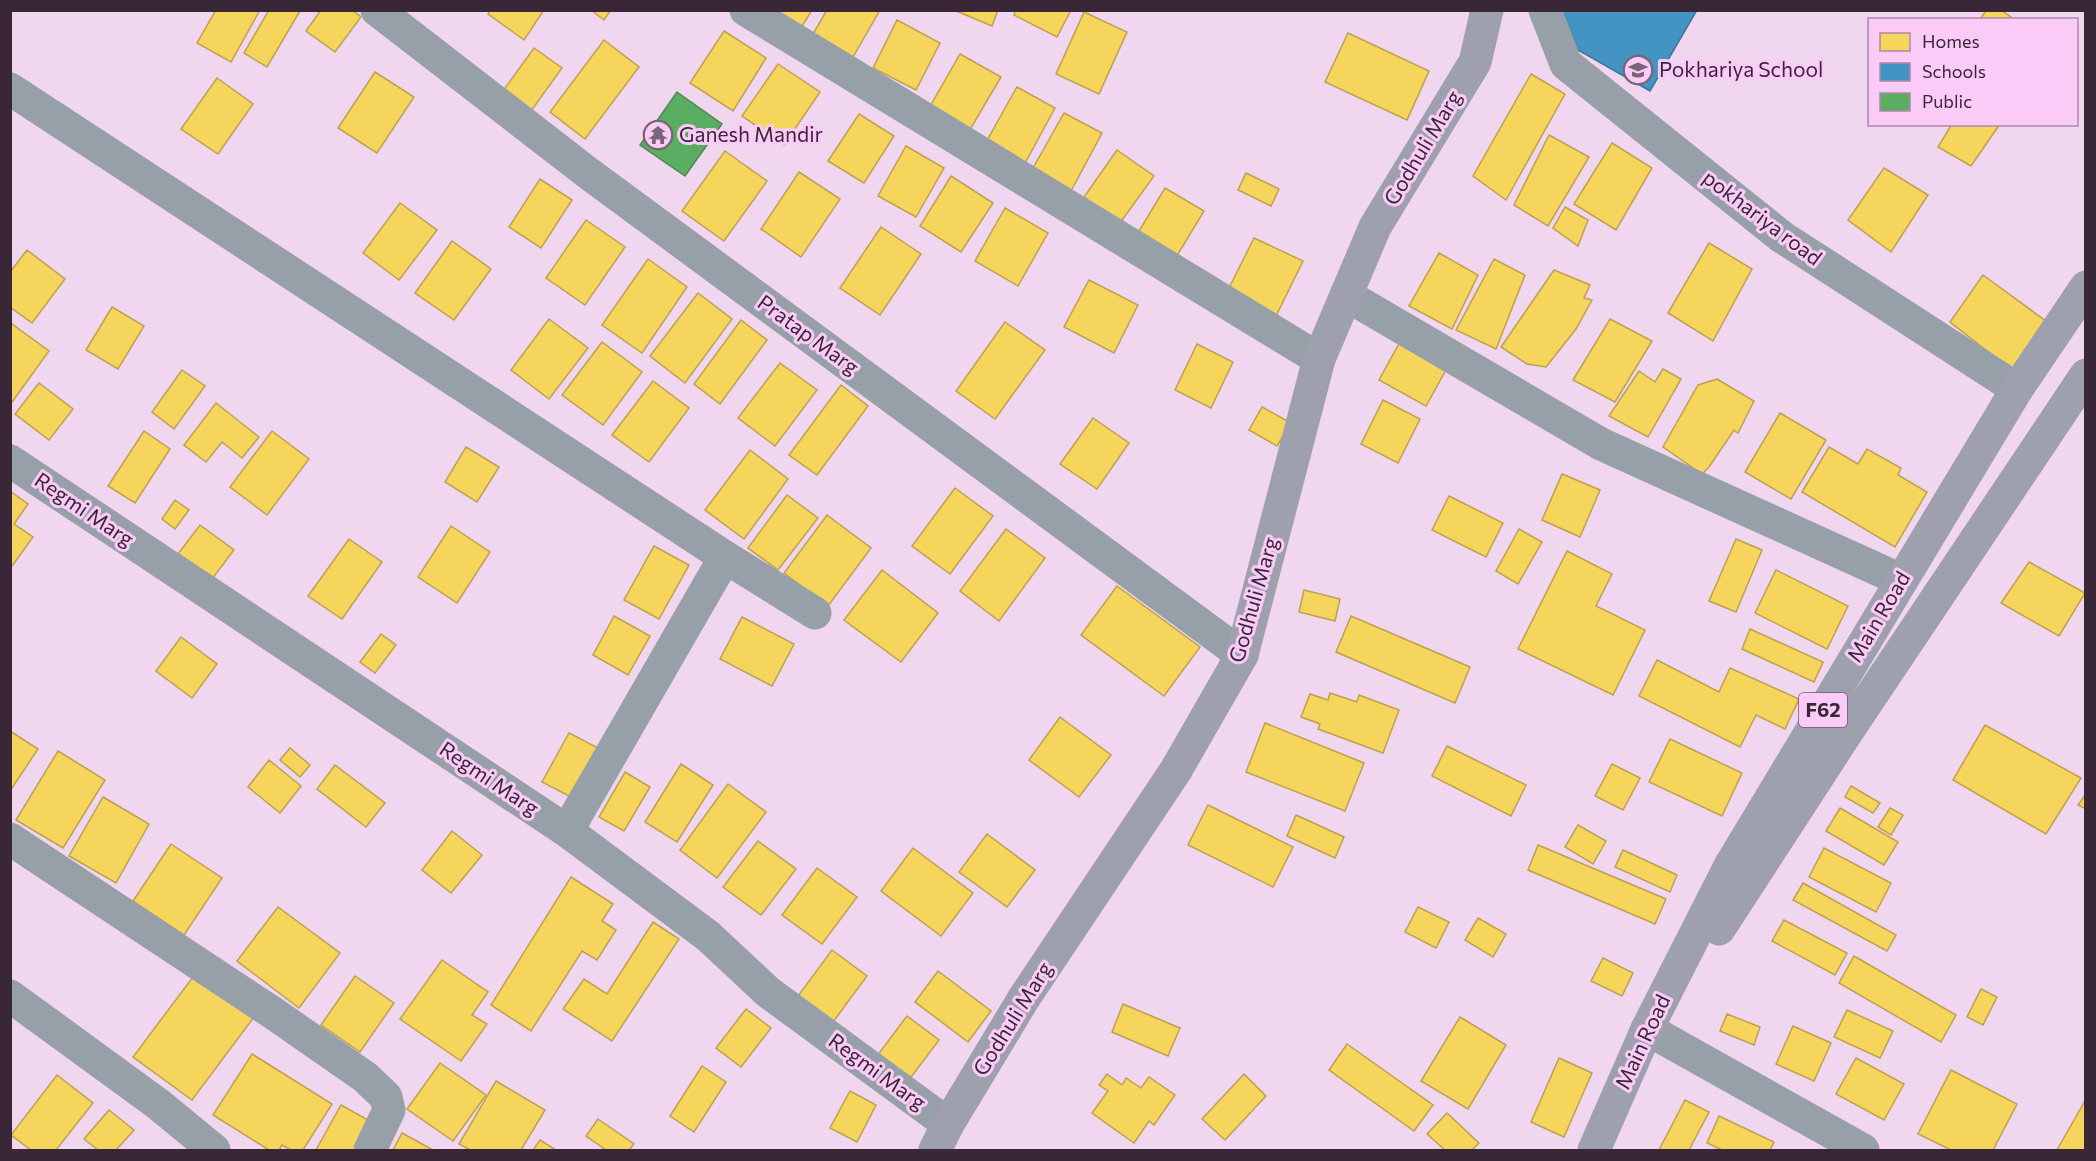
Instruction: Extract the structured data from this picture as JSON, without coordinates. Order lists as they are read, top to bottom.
{
  "streets": {
    "main road": ["Godhuli Marg", "Main Road", "F62"],
    "street": ["pokhariya road", "Pratap Marg", "Regmi Marg"]
  },
  "crossings": [
    ["Godhuli Marg", "Pratap Marg"],
    ["Godhuli Marg", "Regmi Marg"],
    ["pokhariya road", "Main Road"]
  ],
  "places": {
    "school or university": ["Pokhariya School"],
    "temple": ["Ganesh Mandir"]
  },
  "legend": ["Homes", "Schools", "Public"]
}
